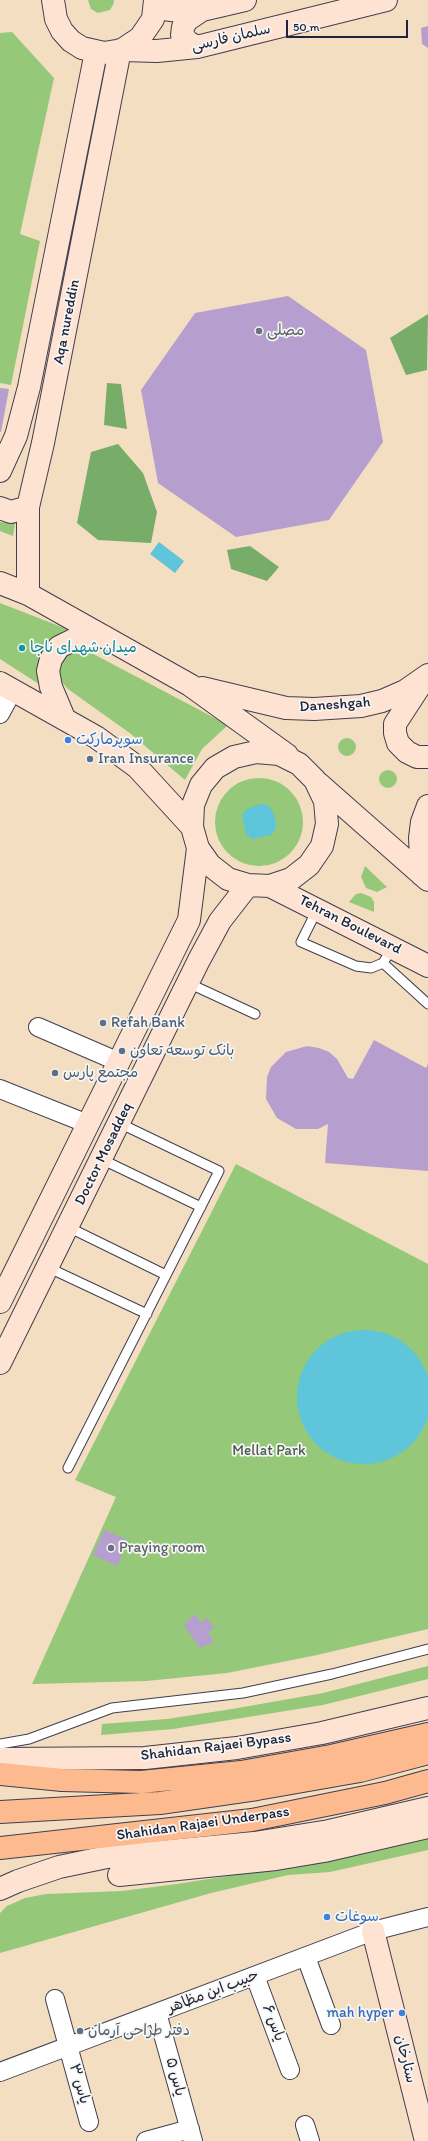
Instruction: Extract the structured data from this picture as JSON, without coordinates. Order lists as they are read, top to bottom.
{
  "streets": {
    "main road": [
      "سلمان فارسی",
      "Aqa nureddin",
      "Daneshgah",
      "Tehran Boulevard",
      "Doctor Mosaddeq",
      "Shahidan Rajaei Bypass",
      "Shahidan Rajaei Underpass",
      "ستارخان"
    ],
    "street": [
      "حبیب ابن مظاهر",
      "یاس ۶",
      "یاس ۵",
      "یاس ۳"
    ]
  },
  "crossings": [
    ["سلمان فارسی", "Aqa nureddin"],
    ["Tehran Boulevard", "Doctor Mosaddeq"],
    ["حبیب ابن مظاهر", "یاس ۶"],
    ["حبیب ابن مظاهر", "ستارخان"],
    ["حبیب ابن مظاهر", "یاس ۵"],
    ["حبیب ابن مظاهر", "یاس ۳"]
  ],
  "parks": ["Mellat Park"],
  "places": [
    "مصلی",
    "میدان شهدای ناجا",
    "سوپرمارکت",
    "Iran Insurance",
    "Refah Bank",
    "بانک توسعه تعاون",
    "مجتمع پارس",
    "Praying room",
    "سوغات",
    "mah hyper",
    "دفتر طراحی آرمان"
  ],
  "scale_bar": "50 m"
}
